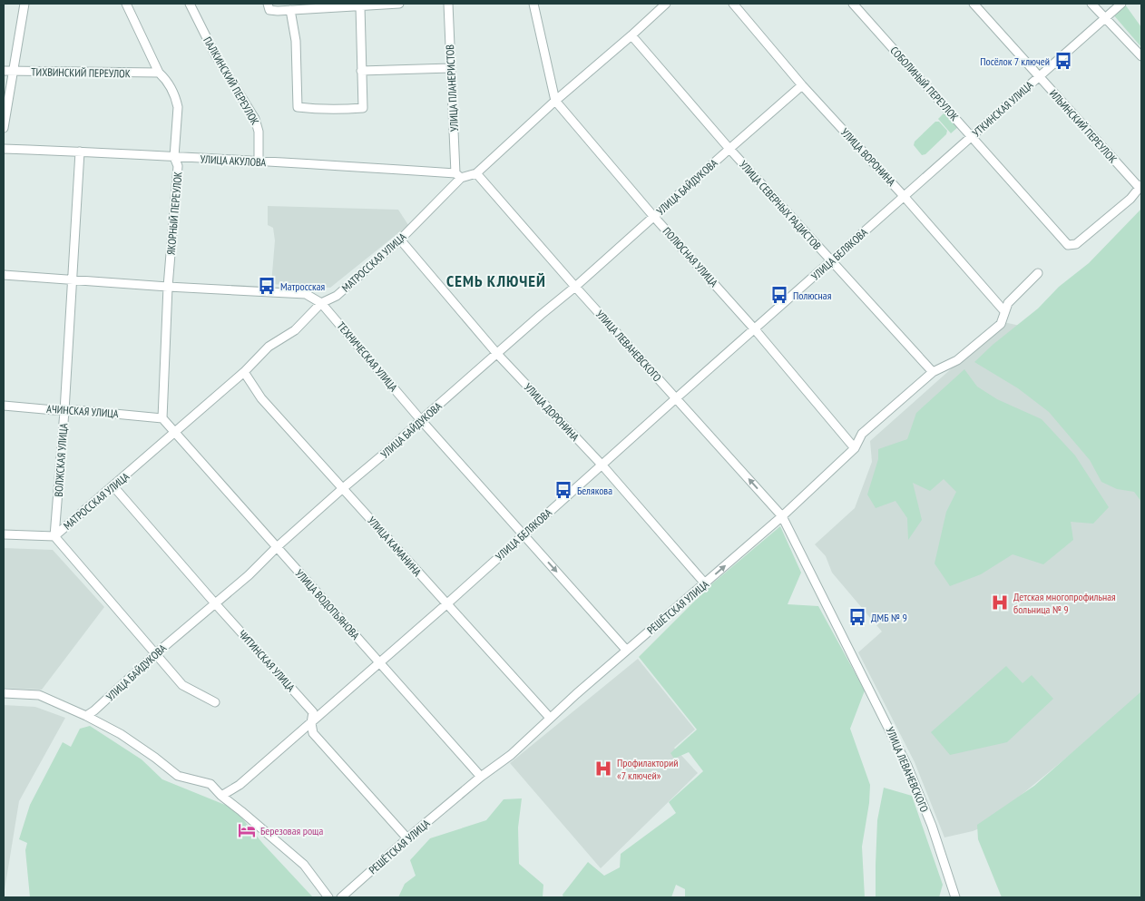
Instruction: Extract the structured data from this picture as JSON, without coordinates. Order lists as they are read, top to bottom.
{
  "streets": {
    "street": [
      "ТИХВИНСКИЙ ПЕРЕУЛОК",
      "ПАЛКИНСКИЙ ПЕРЕУЛОК",
      "СОБОЛИНЫЙ ПЕРЕУЛОК",
      "УЛИЦА ПЛАНЕРИСТОВ",
      "УТКИНСКАЯ УЛИЦА",
      "ИЛЬИНСКИЙ ПЕРЕУЛОК",
      "УЛИЦА ВОРОНИНА",
      "УЛИЦА АКУЛОВА",
      "УЛИЦА БАЙДУКОВА",
      "УЛИЦА СЕВЕРНЫХ РАДИСТОВ",
      "ЯКОРНЫЙ ПЕРЕУЛОК",
      "УЛИЦА БЕЛЯКОВА",
      "ПОЛЮСНАЯ УЛИЦА",
      "МАТРОССКАЯ УЛИЦА",
      "УЛИЦА ЛЕВАНЕВСКОГО",
      "ТЕХНИЧЕСКАЯ УЛИЦА",
      "АЧИНСКАЯ УЛИЦА",
      "УЛИЦА ДОРОНИНА",
      "ВОЛЖСКАЯ УЛИЦА",
      "УЛИЦА КАМАНИНА",
      "УЛИЦА ВОДОПЬЯНОВА",
      "РЕШЁТСКАЯ УЛИЦА",
      "ЧИТИНСКАЯ УЛИЦА"
    ]
  },
  "crossings": [
    ["ТИХВИНСКИЙ ПЕРЕУЛОК", "ЯКОРНЫЙ ПЕРЕУЛОК"],
    ["ПАЛКИНСКИЙ ПЕРЕУЛОК", "УЛИЦА АКУЛОВА"],
    ["СОБОЛИНЫЙ ПЕРЕУЛОК", "УТКИНСКАЯ УЛИЦА"],
    ["СОБОЛИНЫЙ ПЕРЕУЛОК", "ИЛЬИНСКИЙ ПЕРЕУЛОК"],
    ["УЛИЦА ПЛАНЕРИСТОВ", "УЛИЦА АКУЛОВА"],
    ["УЛИЦА ПЛАНЕРИСТОВ", "МАТРОССКАЯ УЛИЦА"],
    ["УТКИНСКАЯ УЛИЦА", "ИЛЬИНСКИЙ ПЕРЕУЛОК"],
    ["УТКИНСКАЯ УЛИЦА", "УЛИЦА ВОРОНИНА"],
    ["УТКИНСКАЯ УЛИЦА", "УЛИЦА БЕЛЯКОВА"],
    ["УЛИЦА ВОРОНИНА", "УЛИЦА БАЙДУКОВА"],
    ["УЛИЦА ВОРОНИНА", "УЛИЦА БЕЛЯКОВА"],
    ["УЛИЦА ВОРОНИНА", "РЕШЁТСКАЯ УЛИЦА"],
    ["УЛИЦА АКУЛОВА", "ЯКОРНЫЙ ПЕРЕУЛОК"],
    ["УЛИЦА АКУЛОВА", "МАТРОССКАЯ УЛИЦА"],
    ["УЛИЦА АКУЛОВА", "ВОЛЖСКАЯ УЛИЦА"],
    ["УЛИЦА БАЙДУКОВА", "УЛИЦА СЕВЕРНЫХ РАДИСТОВ"],
    ["УЛИЦА БАЙДУКОВА", "ПОЛЮСНАЯ УЛИЦА"],
    ["УЛИЦА БАЙДУКОВА", "УЛИЦА ЛЕВАНЕВСКОГО"],
    ["УЛИЦА БАЙДУКОВА", "ТЕХНИЧЕСКАЯ УЛИЦА"],
    ["УЛИЦА БАЙДУКОВА", "УЛИЦА ДОРОНИНА"],
    ["УЛИЦА БАЙДУКОВА", "УЛИЦА КАМАНИНА"],
    ["УЛИЦА БАЙДУКОВА", "УЛИЦА ВОДОПЬЯНОВА"],
    ["УЛИЦА БАЙДУКОВА", "ЧИТИНСКАЯ УЛИЦА"],
    ["УЛИЦА СЕВЕРНЫХ РАДИСТОВ", "УЛИЦА БЕЛЯКОВА"],
    ["УЛИЦА СЕВЕРНЫХ РАДИСТОВ", "МАТРОССКАЯ УЛИЦА"],
    ["УЛИЦА СЕВЕРНЫХ РАДИСТОВ", "РЕШЁТСКАЯ УЛИЦА"],
    ["ЯКОРНЫЙ ПЕРЕУЛОК", "ТЕХНИЧЕСКАЯ УЛИЦА"],
    ["ЯКОРНЫЙ ПЕРЕУЛОК", "АЧИНСКАЯ УЛИЦА"],
    ["УЛИЦА БЕЛЯКОВА", "ПОЛЮСНАЯ УЛИЦА"],
    ["УЛИЦА БЕЛЯКОВА", "УЛИЦА ЛЕВАНЕВСКОГО"],
    ["УЛИЦА БЕЛЯКОВА", "ТЕХНИЧЕСКАЯ УЛИЦА"],
    ["УЛИЦА БЕЛЯКОВА", "УЛИЦА ДОРОНИНА"],
    ["УЛИЦА БЕЛЯКОВА", "УЛИЦА КАМАНИНА"],
    ["УЛИЦА БЕЛЯКОВА", "УЛИЦА ВОДОПЬЯНОВА"],
    ["УЛИЦА БЕЛЯКОВА", "ЧИТИНСКАЯ УЛИЦА"],
    ["ПОЛЮСНАЯ УЛИЦА", "МАТРОССКАЯ УЛИЦА"],
    ["ПОЛЮСНАЯ УЛИЦА", "РЕШЁТСКАЯ УЛИЦА"],
    ["МАТРОССКАЯ УЛИЦА", "УЛИЦА ЛЕВАНЕВСКОГО"],
    ["МАТРОССКАЯ УЛИЦА", "ТЕХНИЧЕСКАЯ УЛИЦА"],
    ["МАТРОССКАЯ УЛИЦА", "УЛИЦА ДОРОНИНА"],
    ["МАТРОССКАЯ УЛИЦА", "ВОЛЖСКАЯ УЛИЦА"],
    ["МАТРОССКАЯ УЛИЦА", "УЛИЦА КАМАНИНА"],
    ["МАТРОССКАЯ УЛИЦА", "УЛИЦА ВОДОПЬЯНОВА"],
    ["МАТРОССКАЯ УЛИЦА", "ЧИТИНСКАЯ УЛИЦА"],
    ["УЛИЦА ЛЕВАНЕВСКОГО", "РЕШЁТСКАЯ УЛИЦА"],
    ["ТЕХНИЧЕСКАЯ УЛИЦА", "ВОЛЖСКАЯ УЛИЦА"],
    ["ТЕХНИЧЕСКАЯ УЛИЦА", "РЕШЁТСКАЯ УЛИЦА"],
    ["АЧИНСКАЯ УЛИЦА", "ВОЛЖСКАЯ УЛИЦА"],
    ["УЛИЦА ДОРОНИНА", "РЕШЁТСКАЯ УЛИЦА"],
    ["УЛИЦА КАМАНИНА", "РЕШЁТСКАЯ УЛИЦА"],
    ["УЛИЦА ВОДОПЬЯНОВА", "РЕШЁТСКАЯ УЛИЦА"],
    ["РЕШЁТСКАЯ УЛИЦА", "ЧИТИНСКАЯ УЛИЦА"]
  ],
  "districts": ["СЕМЬ КЛЮЧЕЙ"],
  "places": {
    "bus stop": [
      "Посёлок 7 ключей",
      "Матросская",
      "Полюсная",
      "Белякова",
      "ДМБ № 9"
    ],
    "hospital": ["Детская многопрофильная больница № 9", "Профилакторий «7 ключей»"],
    "hotel": ["Березовая роща"]
  }
}
